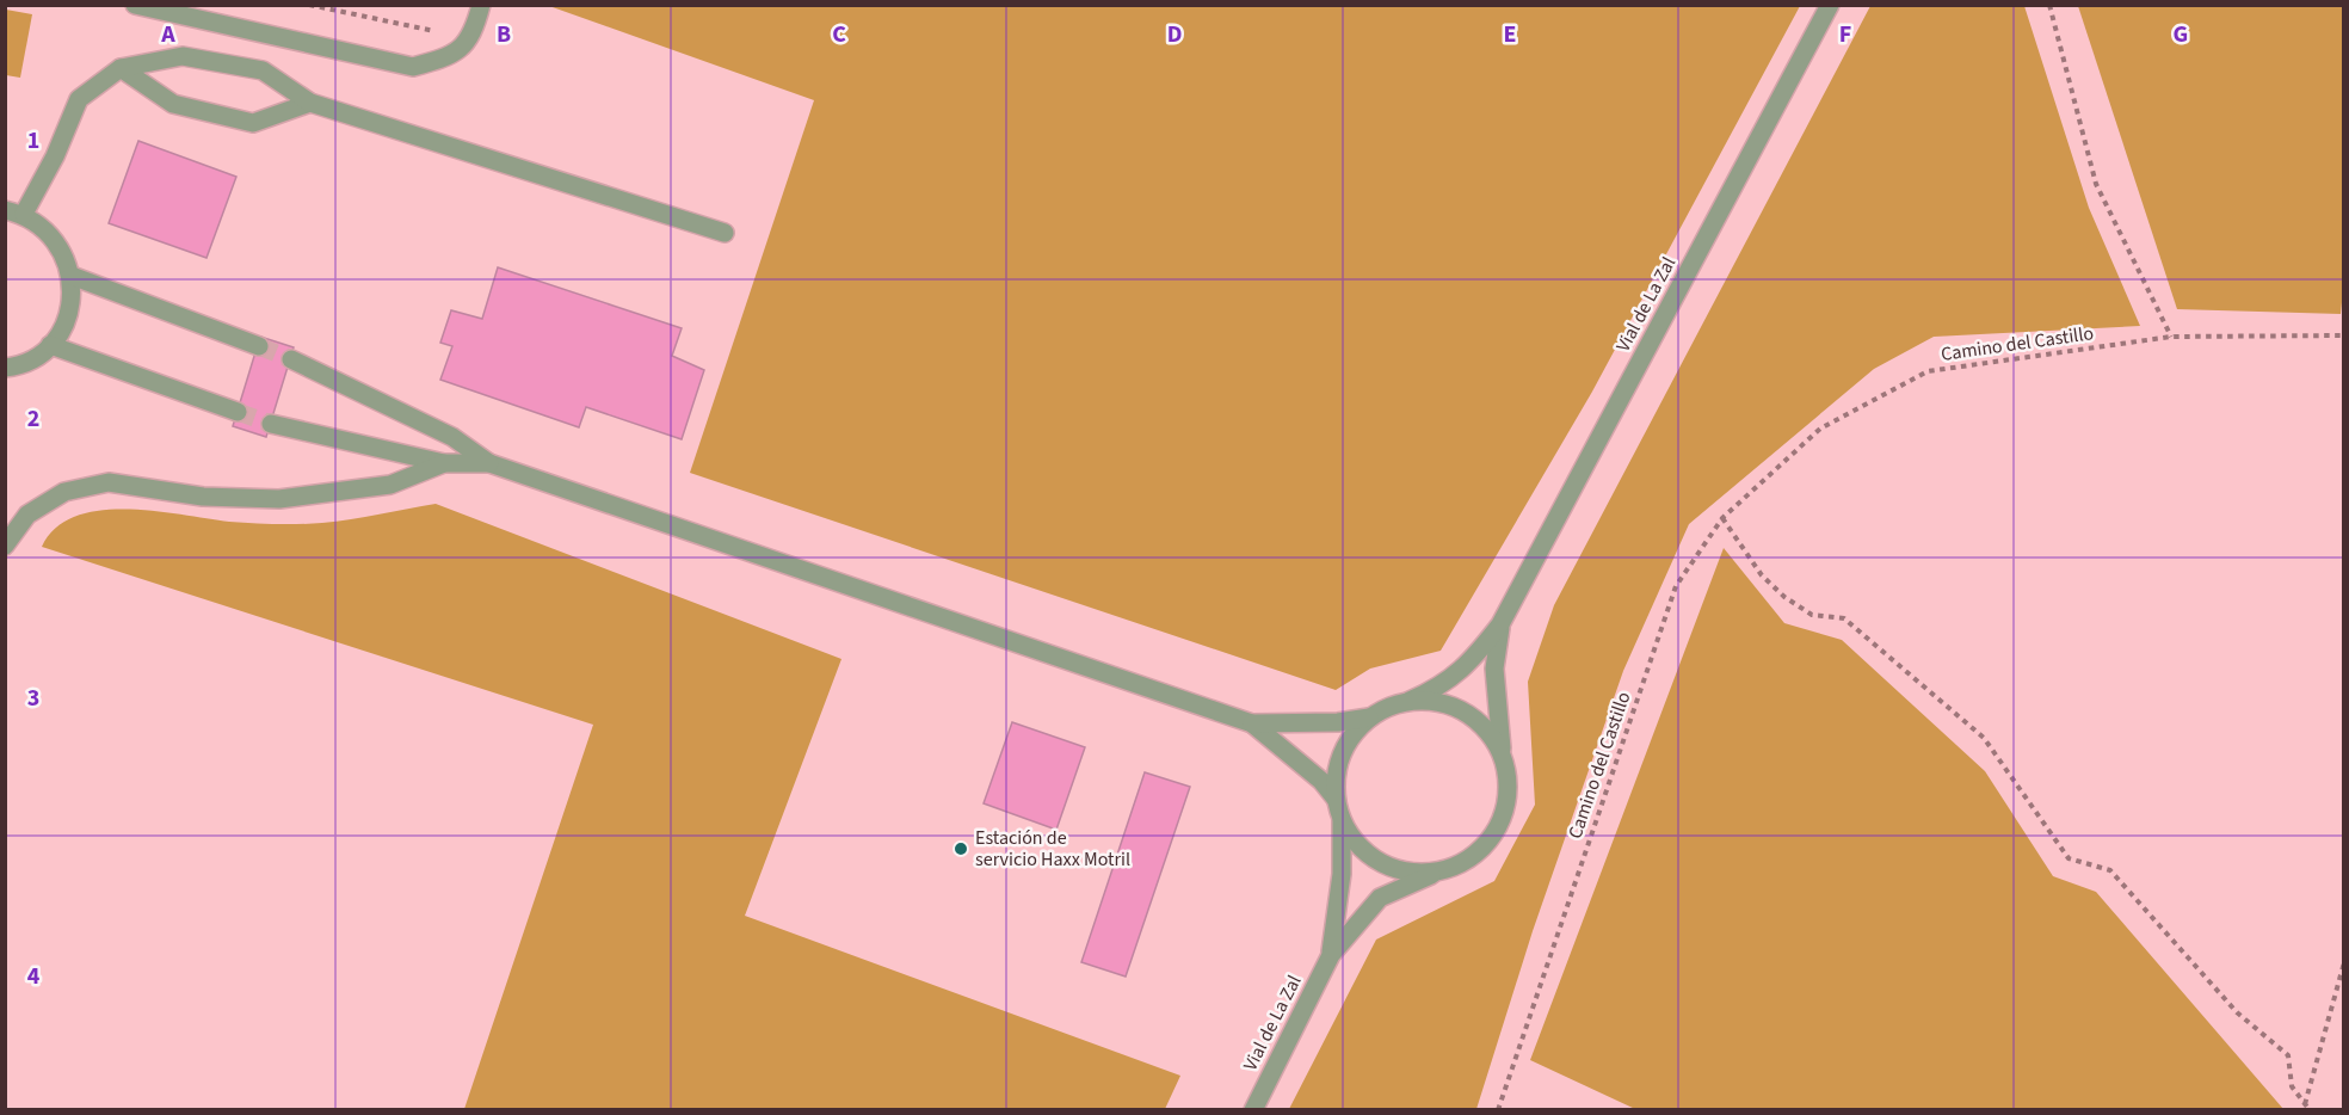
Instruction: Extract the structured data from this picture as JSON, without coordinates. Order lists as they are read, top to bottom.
{
  "streets": {
    "street": ["Vial de La Zal"],
    "path": ["Camino del Castillo"]
  },
  "places": ["Estación de servicio Haxx Motril"],
  "grid": {
    "columns": [
      "A",
      "B",
      "C",
      "D",
      "E",
      "F",
      "G"
    ],
    "rows": [
      "1",
      "2",
      "3",
      "4"
    ]
  }
}
